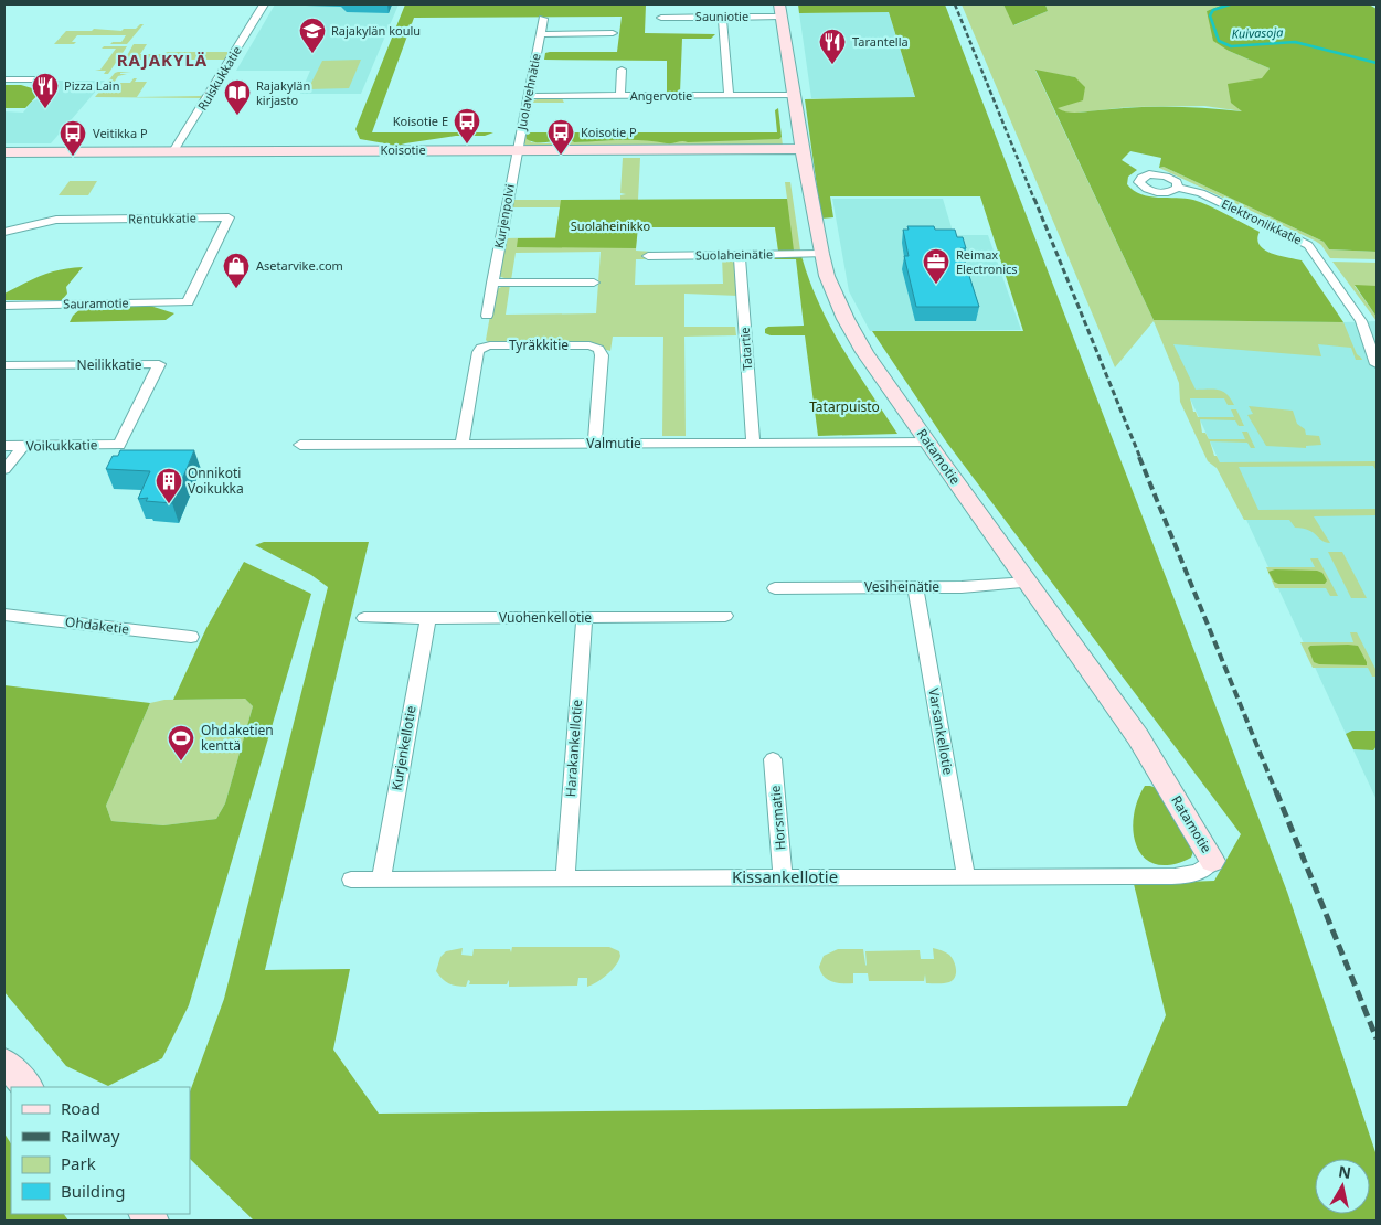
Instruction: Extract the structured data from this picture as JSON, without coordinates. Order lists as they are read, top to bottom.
{
  "streets": {
    "street": [
      "Sauniotie",
      "Ruiskukkatie",
      "Juolavehnätie",
      "Angervotie",
      "Koisotie",
      "Kurjenpolvi",
      "Rentukkatie",
      "Elektroniikkatie",
      "Suolaheinätie",
      "Sauramotie",
      "Tyräkkitie",
      "Tatartie",
      "Neilikkatie",
      "Valmutie",
      "Voikukkatie",
      "Ratamotie",
      "Vesiheinätie",
      "Vuohenkellotie",
      "Ohdaketie",
      "Varsankellotie",
      "Kurjenkellotie",
      "Harakankellotie",
      "Horsmatie",
      "Kissankellotie"
    ]
  },
  "crossings": [
    ["Sauniotie", "Ratamotie"],
    ["Ruiskukkatie", "Koisotie"],
    ["Juolavehnätie", "Angervotie"],
    ["Juolavehnätie", "Koisotie"],
    ["Juolavehnätie", "Kurjenpolvi"],
    ["Angervotie", "Ratamotie"],
    ["Koisotie", "Kurjenpolvi"],
    ["Koisotie", "Ratamotie"],
    ["Rentukkatie", "Sauramotie"],
    ["Suolaheinätie", "Tatartie"],
    ["Suolaheinätie", "Ratamotie"],
    ["Tyräkkitie", "Valmutie"],
    ["Tatartie", "Valmutie"],
    ["Neilikkatie", "Voikukkatie"],
    ["Valmutie", "Ratamotie"],
    ["Ratamotie", "Vesiheinätie"],
    ["Ratamotie", "Kissankellotie"],
    ["Vesiheinätie", "Varsankellotie"],
    ["Vuohenkellotie", "Kurjenkellotie"],
    ["Vuohenkellotie", "Harakankellotie"],
    ["Varsankellotie", "Kissankellotie"],
    ["Kurjenkellotie", "Kissankellotie"],
    ["Harakankellotie", "Kissankellotie"],
    ["Horsmatie", "Kissankellotie"]
  ],
  "districts": ["RAJAKYLÄ"],
  "water": ["Kuivasoja"],
  "parks": ["Suolaheinikko", "Tatarpuisto"],
  "places": {
    "school or university": ["Rajakylän koulu"],
    "restaurant": ["Tarantella", "Pizza Lain"],
    "library": ["Rajakylän kirjasto"],
    "bus stop": ["Koisotie E", "Koisotie P", "Veitikka P"],
    "office": ["Reimax Electronics"],
    "shop": ["Asetarvike.com"],
    "building": ["Onnikoti Voikukka"],
    "sports": ["Ohdaketien kenttä"]
  },
  "legend": [
    "Road",
    "Railway",
    "Park",
    "Building"
  ],
  "north": "top"
}
